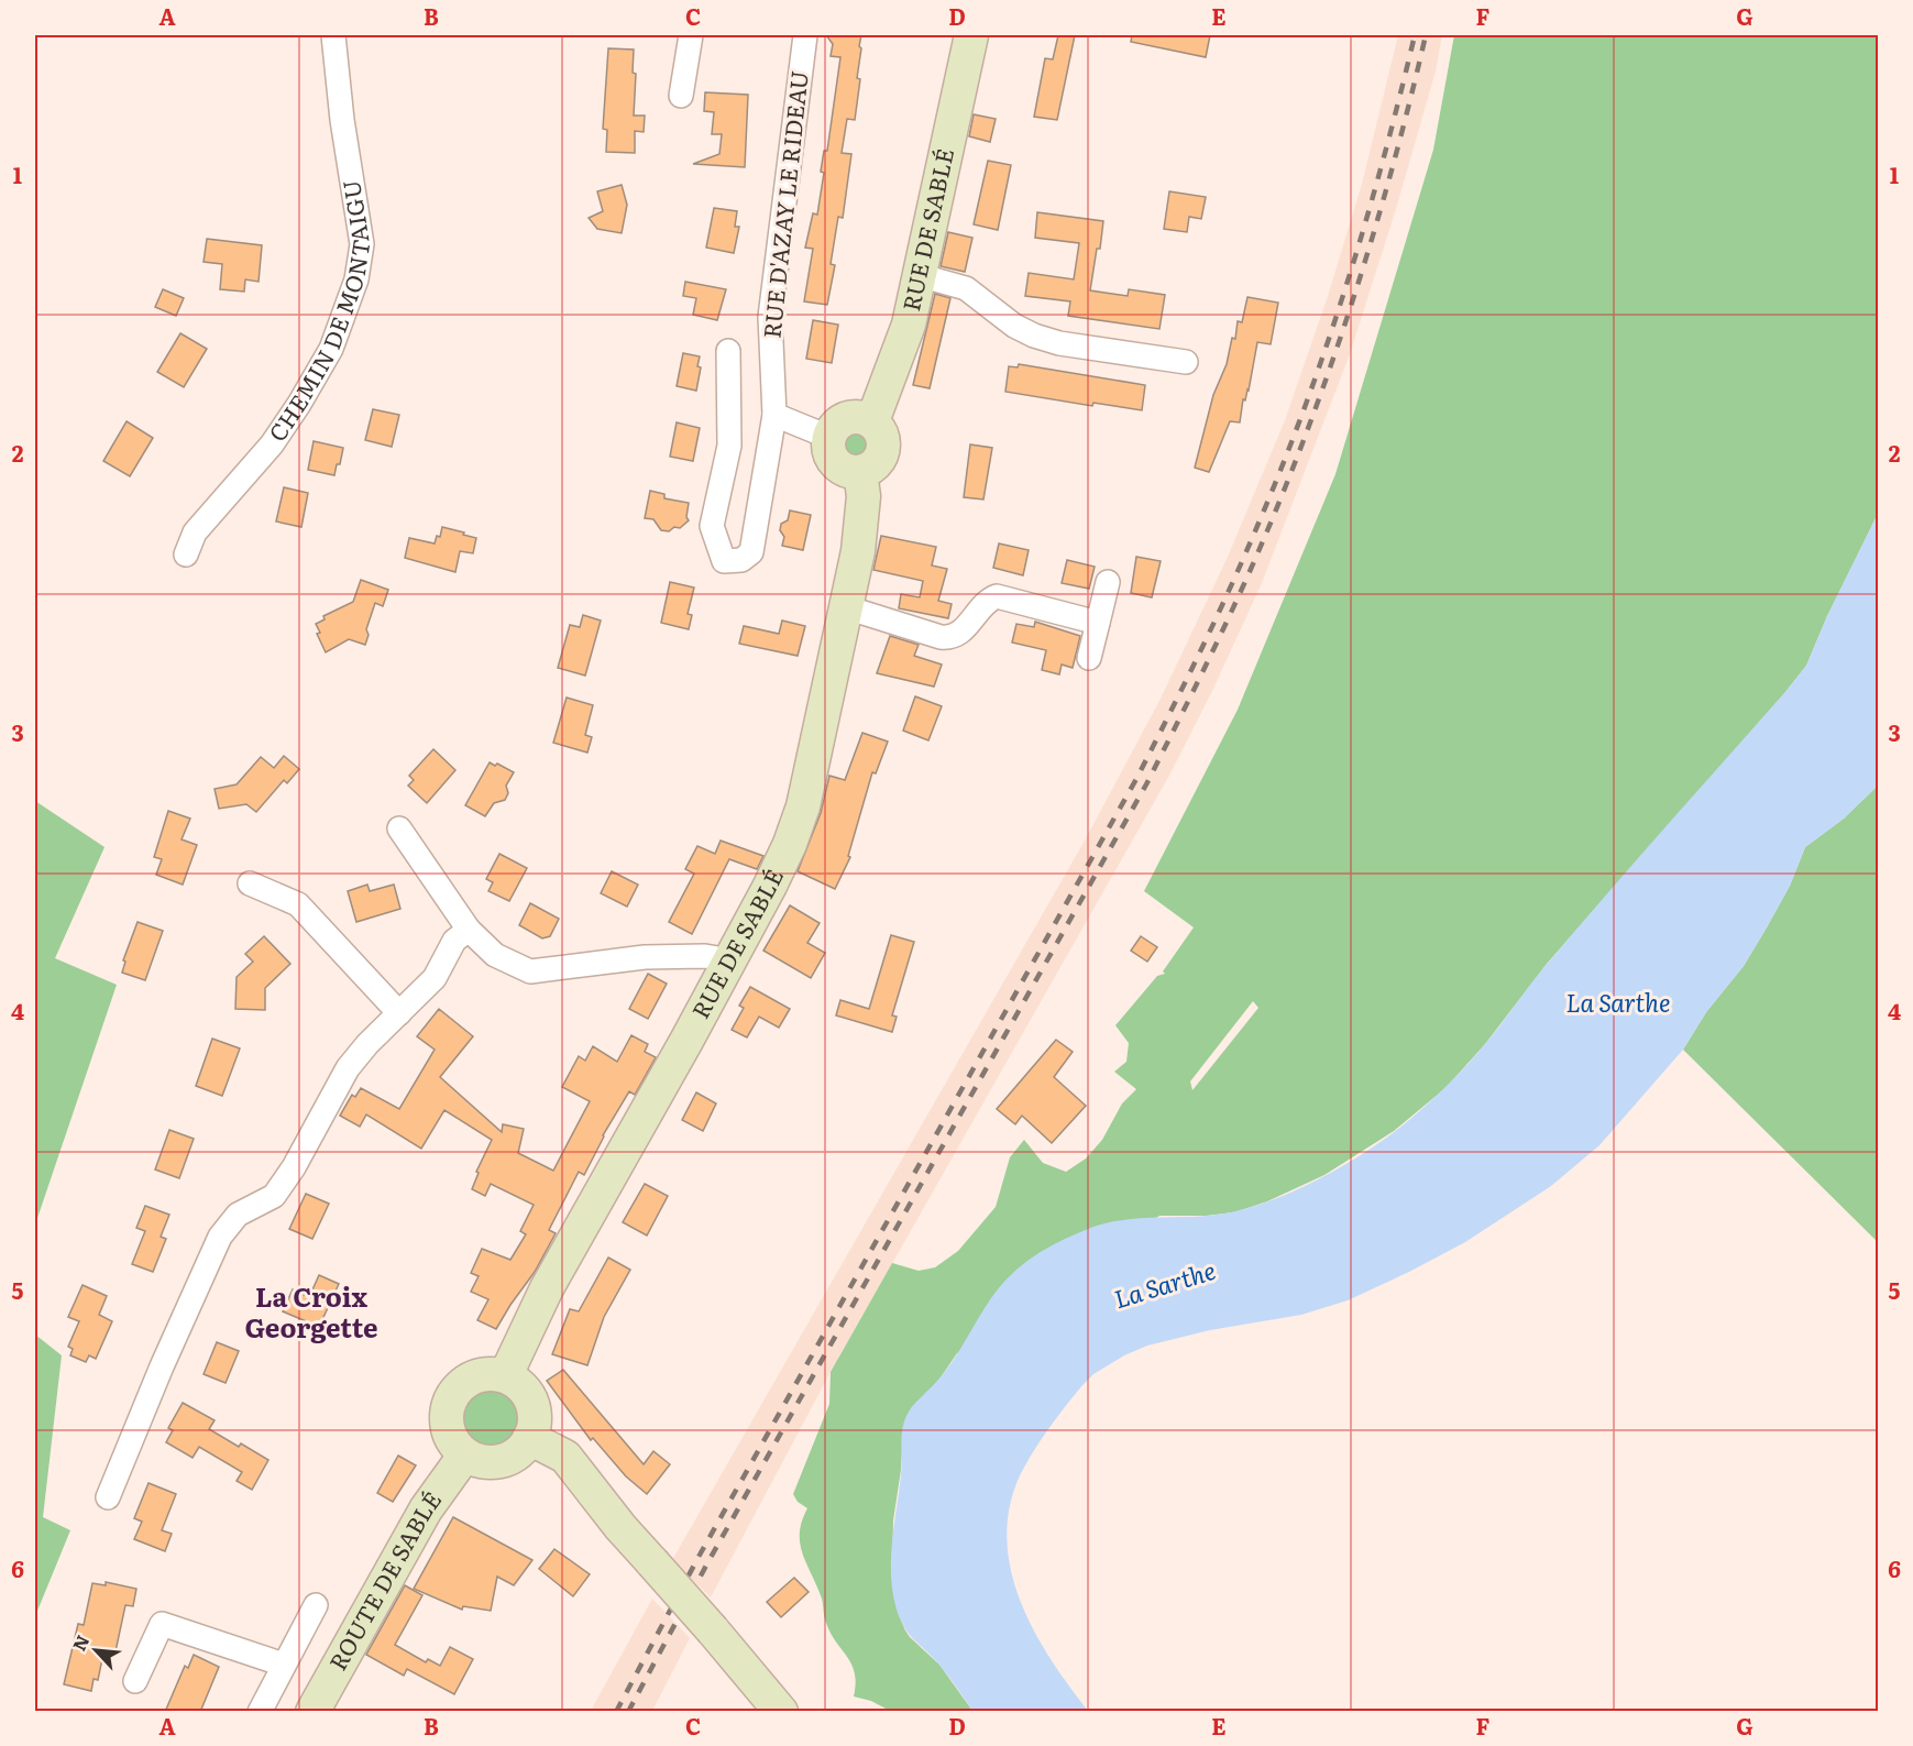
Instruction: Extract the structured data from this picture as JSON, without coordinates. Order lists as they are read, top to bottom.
{
  "streets": {
    "main road": ["RUE DE SABLÉ", "ROUTE DE SABLÉ"],
    "street": ["RUE D'AZAY LE RIDEAU", "CHEMIN DE MONTAIGU"]
  },
  "crossings": [
    ["RUE DE SABLÉ", "ROUTE DE SABLÉ"]
  ],
  "districts": ["La Croix Georgette"],
  "water": ["La Sarthe"],
  "north": "top left",
  "grid": {
    "columns": [
      "A",
      "B",
      "C",
      "D",
      "E",
      "F",
      "G"
    ],
    "rows": [
      "1",
      "2",
      "3",
      "4",
      "5",
      "6"
    ]
  }
}
